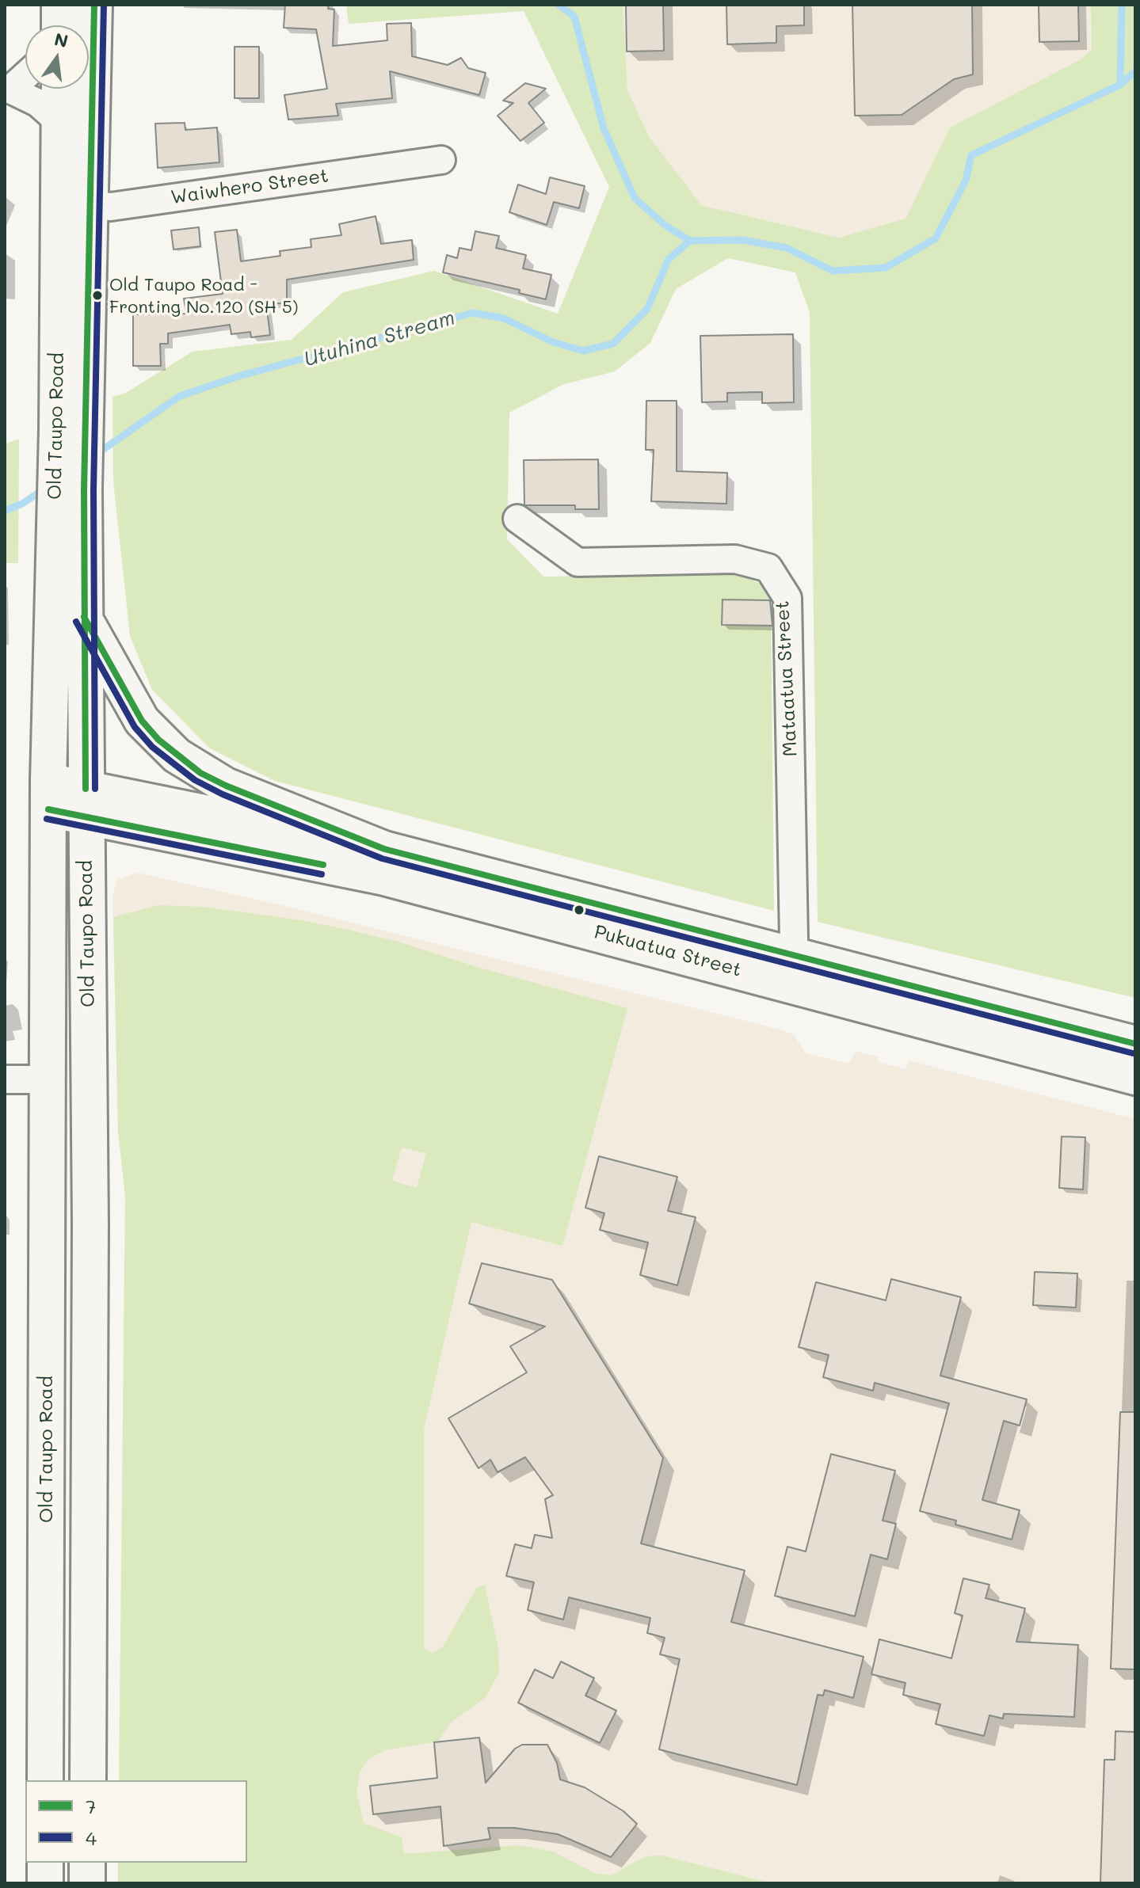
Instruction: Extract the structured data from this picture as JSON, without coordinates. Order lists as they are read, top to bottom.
{
  "streets": {
    "main road": ["Old Taupo Road", "Pukuatua Street"],
    "street": ["Waiwhero Street", "Mataatua Street"]
  },
  "crossings": [
    ["Waiwhero Street", "Old Taupo Road"],
    ["Old Taupo Road", "Pukuatua Street"],
    ["Mataatua Street", "Pukuatua Street"]
  ],
  "water": ["Utuhina Stream"],
  "places": ["Old Taupo Road - Fronting No.120 (SH 5)"],
  "lines": ["transit line 7", "transit line 4"],
  "legend": ["7", "4"],
  "north": "top"
}
